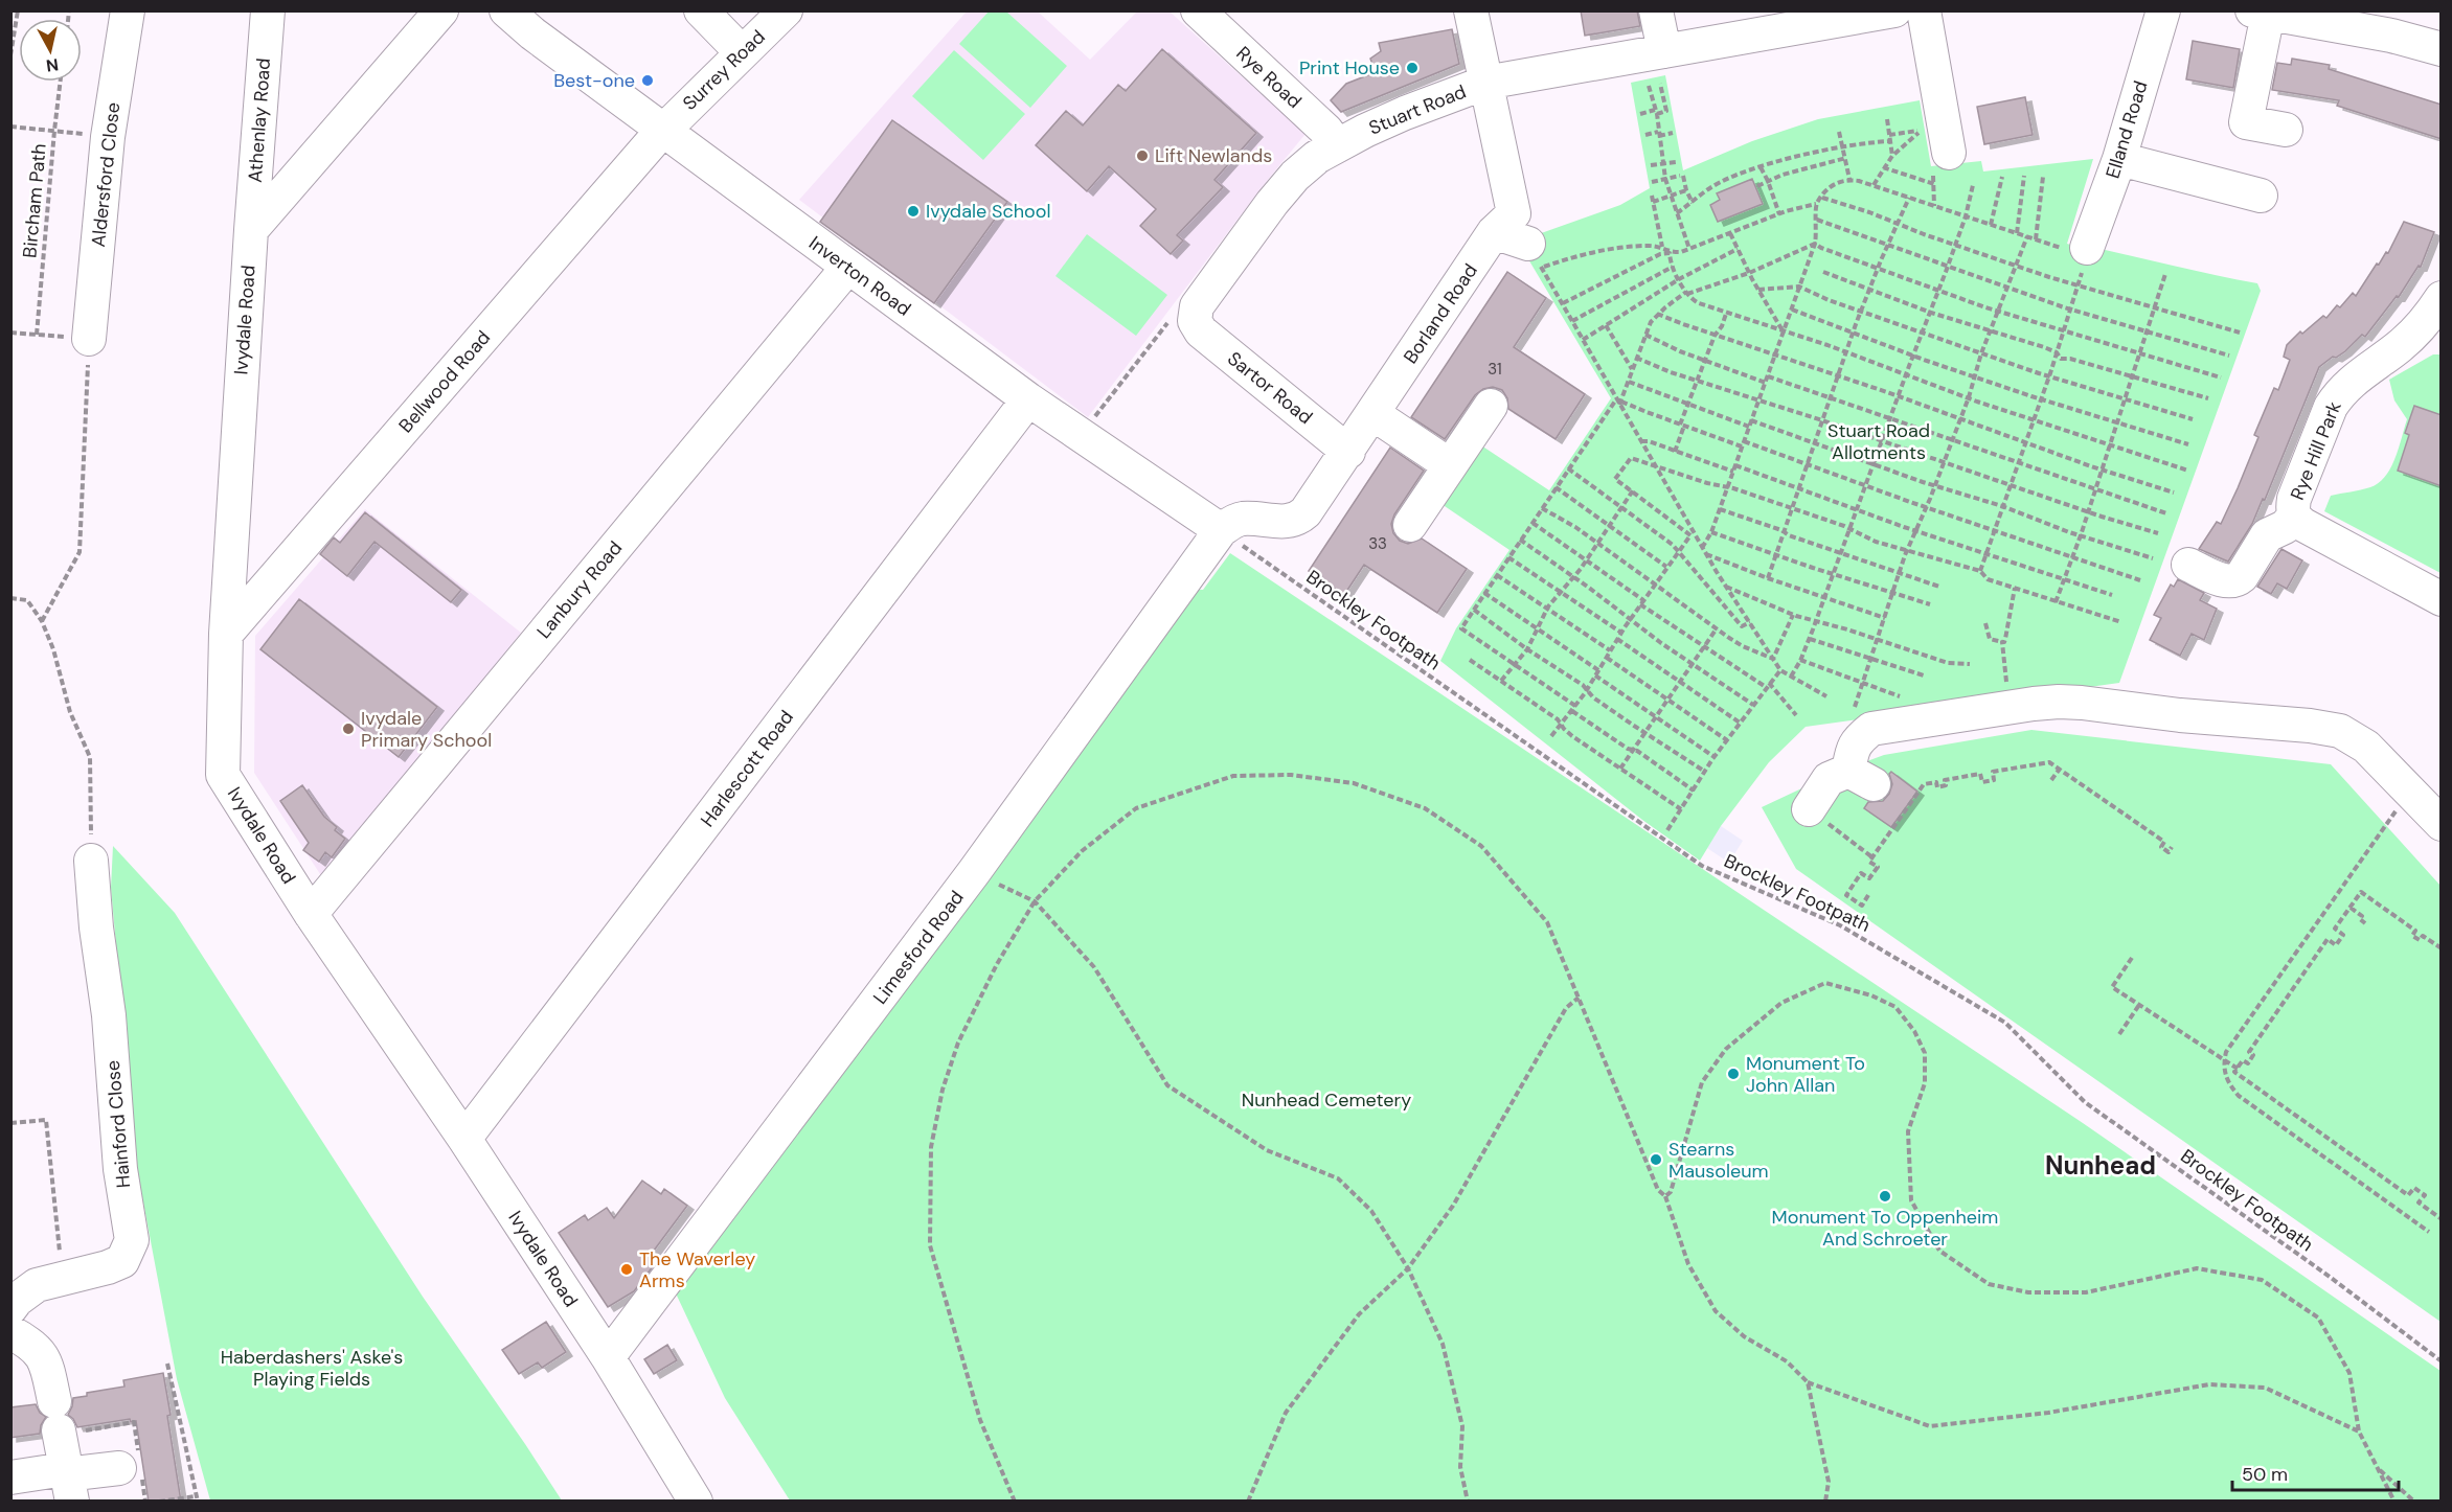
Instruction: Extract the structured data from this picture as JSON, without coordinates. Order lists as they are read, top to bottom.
{
  "streets": {
    "street": [
      "Surrey Road",
      "Rye Road",
      "Stuart Road",
      "Athenlay Road",
      "Elland Road",
      "Aldersford Close",
      "Inverton Road",
      "Borland Road",
      "Ivydale Road",
      "Bellwood Road",
      "Sartor Road",
      "Rye Hill Park",
      "Lanbury Road",
      "Harlescott Road",
      "Limesford Road",
      "Hainford Close"
    ],
    "path": ["Bircham Path", "Brockley Footpath"]
  },
  "crossings": [
    ["Surrey Road", "Inverton Road"],
    ["Surrey Road", "Bellwood Road"],
    ["Rye Road", "Stuart Road"],
    ["Stuart Road", "Borland Road"],
    ["Stuart Road", "Sartor Road"],
    ["Athenlay Road", "Ivydale Road"],
    ["Inverton Road", "Borland Road"],
    ["Inverton Road", "Bellwood Road"],
    ["Inverton Road", "Lanbury Road"],
    ["Inverton Road", "Brockley Footpath"],
    ["Inverton Road", "Harlescott Road"],
    ["Inverton Road", "Limesford Road"],
    ["Borland Road", "Sartor Road"],
    ["Borland Road", "Brockley Footpath"],
    ["Borland Road", "Limesford Road"],
    ["Ivydale Road", "Bellwood Road"],
    ["Ivydale Road", "Lanbury Road"],
    ["Ivydale Road", "Harlescott Road"],
    ["Ivydale Road", "Limesford Road"],
    ["Brockley Footpath", "Limesford Road"]
  ],
  "districts": ["Nunhead"],
  "parks": ["Stuart Road Allotments", "Nunhead Cemetery", "Haberdashers' Aske's Playing Fields"],
  "places": [
    "Print House",
    "Best-one",
    "Lift Newlands",
    "Ivydale School",
    "Ivydale Primary School",
    "Monument To John Allan",
    "Stearns Mausoleum",
    "Monument To Oppenheim And Schroeter",
    "The Waverley Arms"
  ],
  "house_numbers": ["31", "33"],
  "scale_bar": "50 m",
  "north": "bottom"
}
